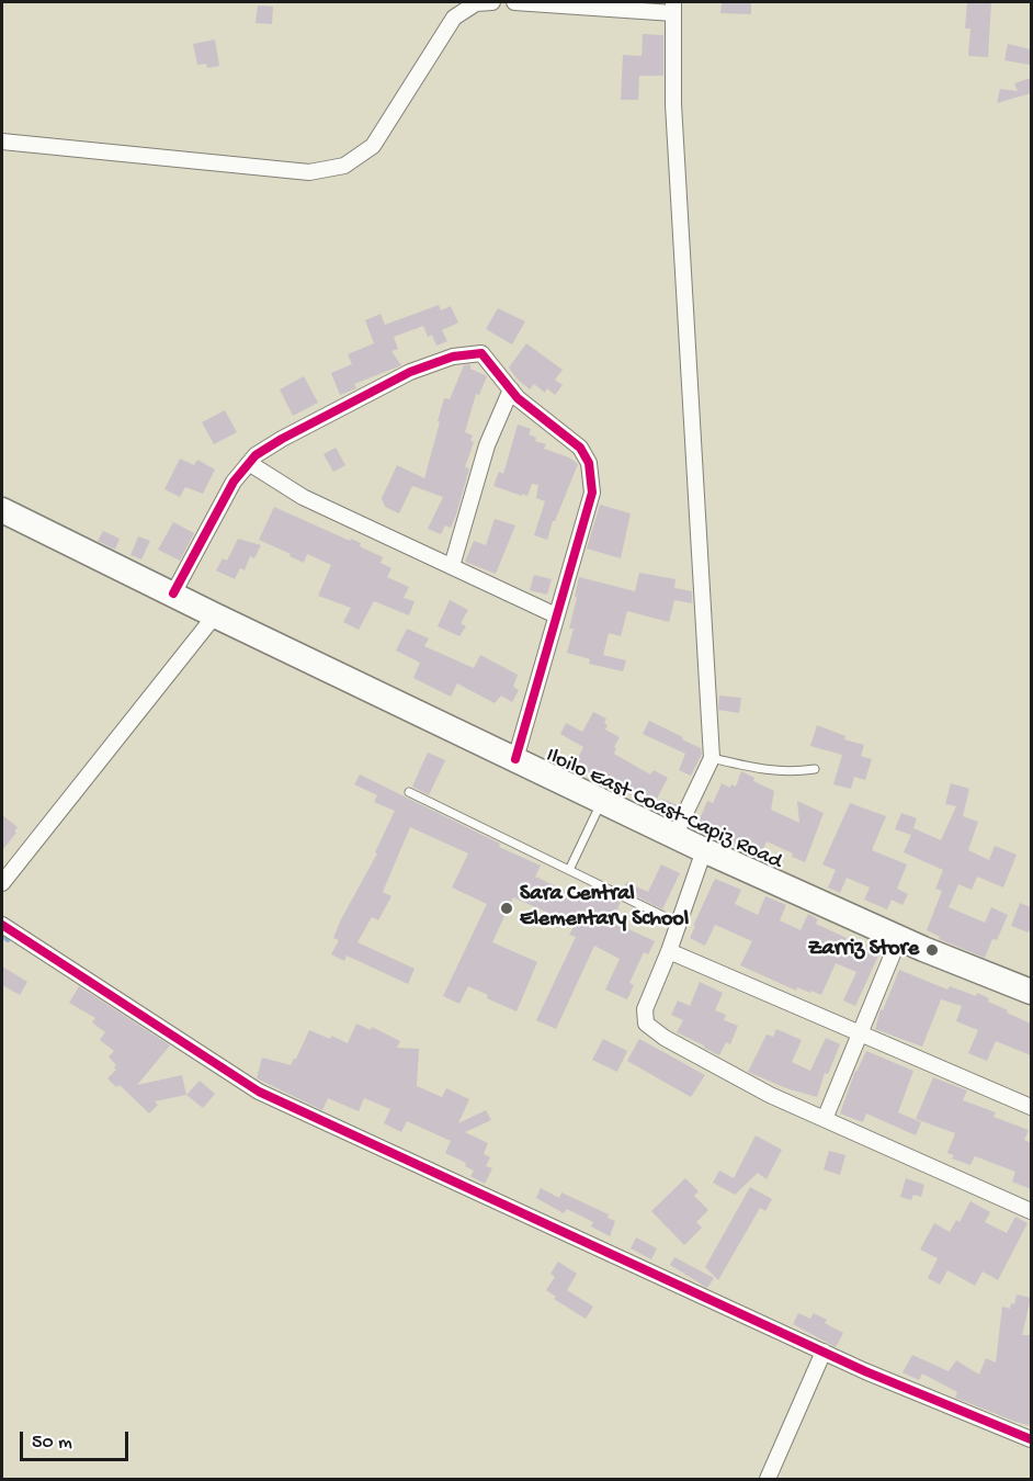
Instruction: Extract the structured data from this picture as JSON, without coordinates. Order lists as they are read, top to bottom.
{
  "streets": {
    "main road": ["Iloilo East Coast-Capiz Road"]
  },
  "places": ["Sara Central Elementary School", "Zarriz Store"],
  "scale_bar": "50 m"
}
